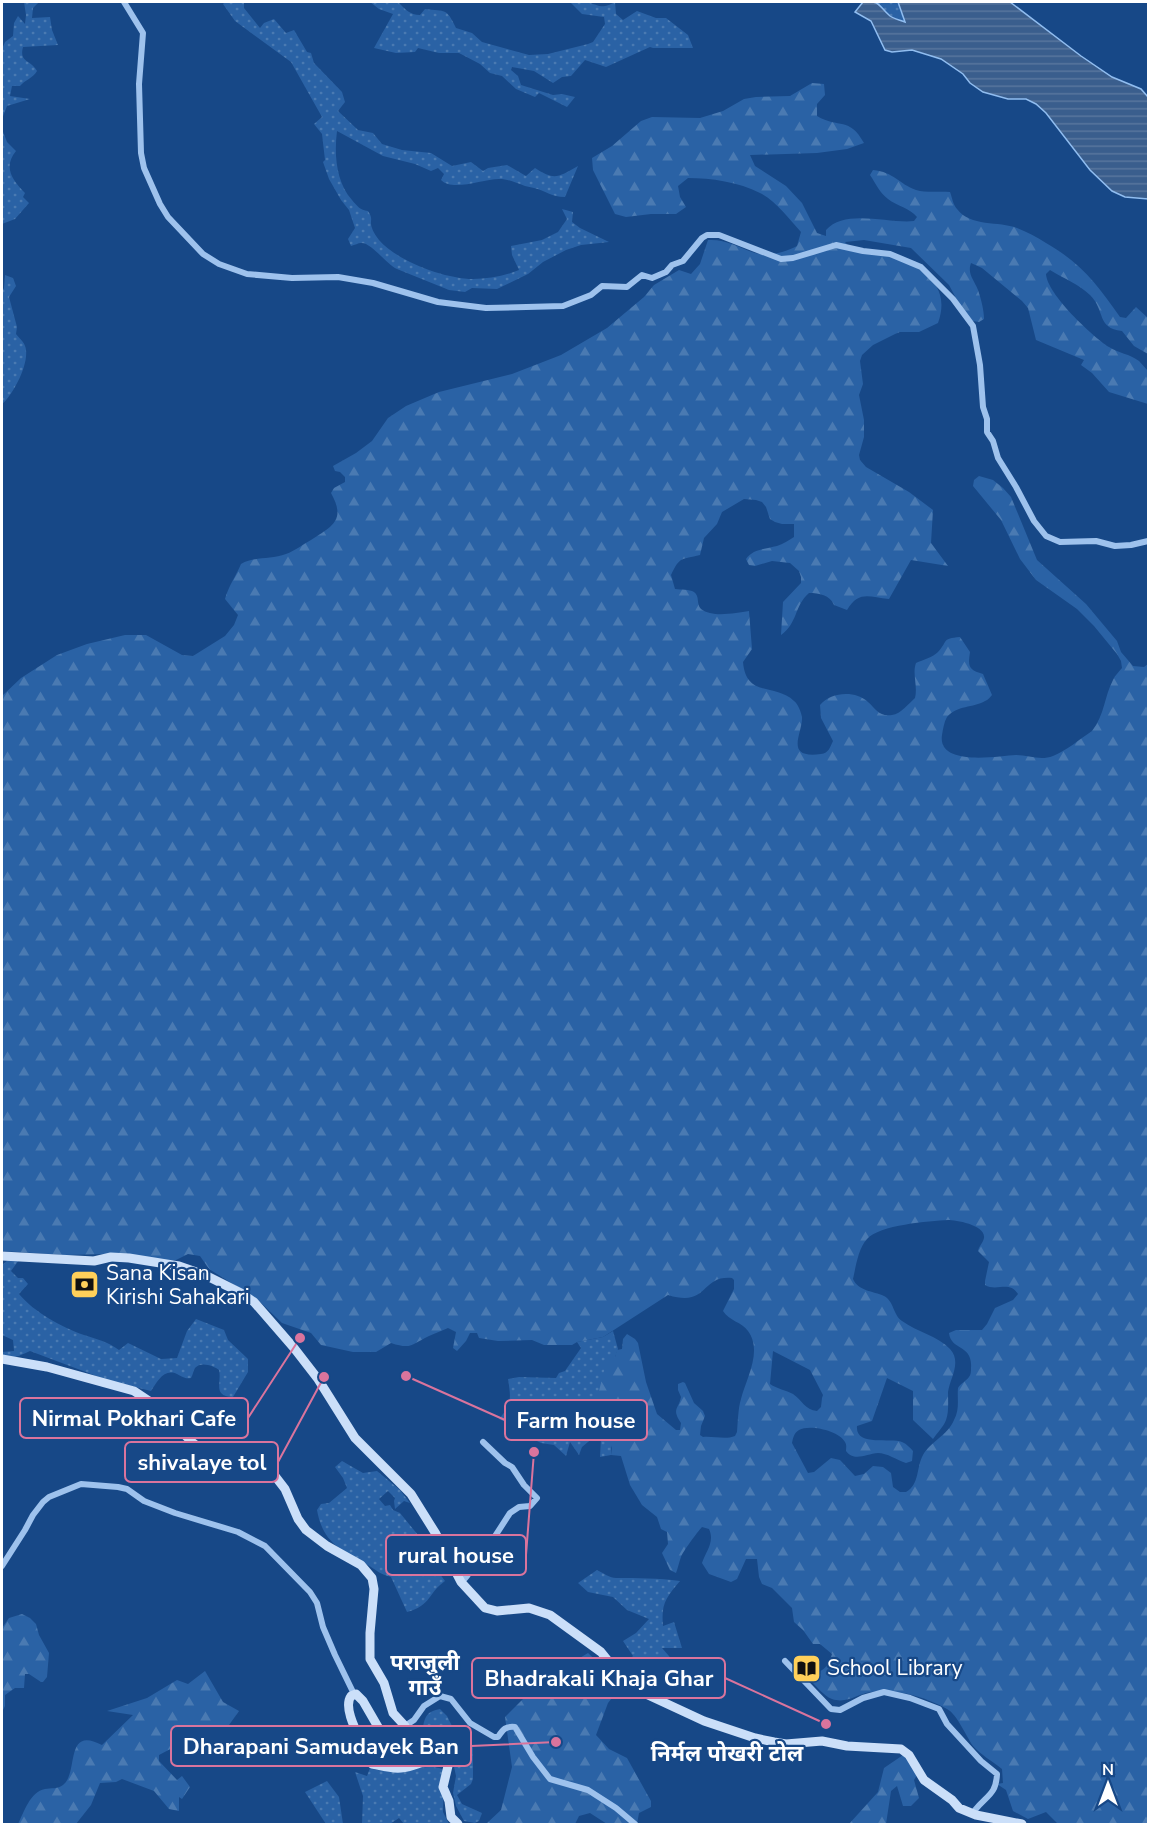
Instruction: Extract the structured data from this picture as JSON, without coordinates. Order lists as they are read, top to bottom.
{
  "districts": ["पराजुली गाउँ", "निर्मल पोखरी टोल"],
  "places": {
    "bank": ["Sana Kisan Kirishi Sahakari"],
    "other": [
      "Nirmal Pokhari Cafe",
      "Farm house",
      "shivalaye tol",
      "rural house",
      "Bhadrakali Khaja Ghar",
      "Dharapani Samudayek Ban"
    ],
    "library": ["School Library"]
  },
  "north": "top"
}
